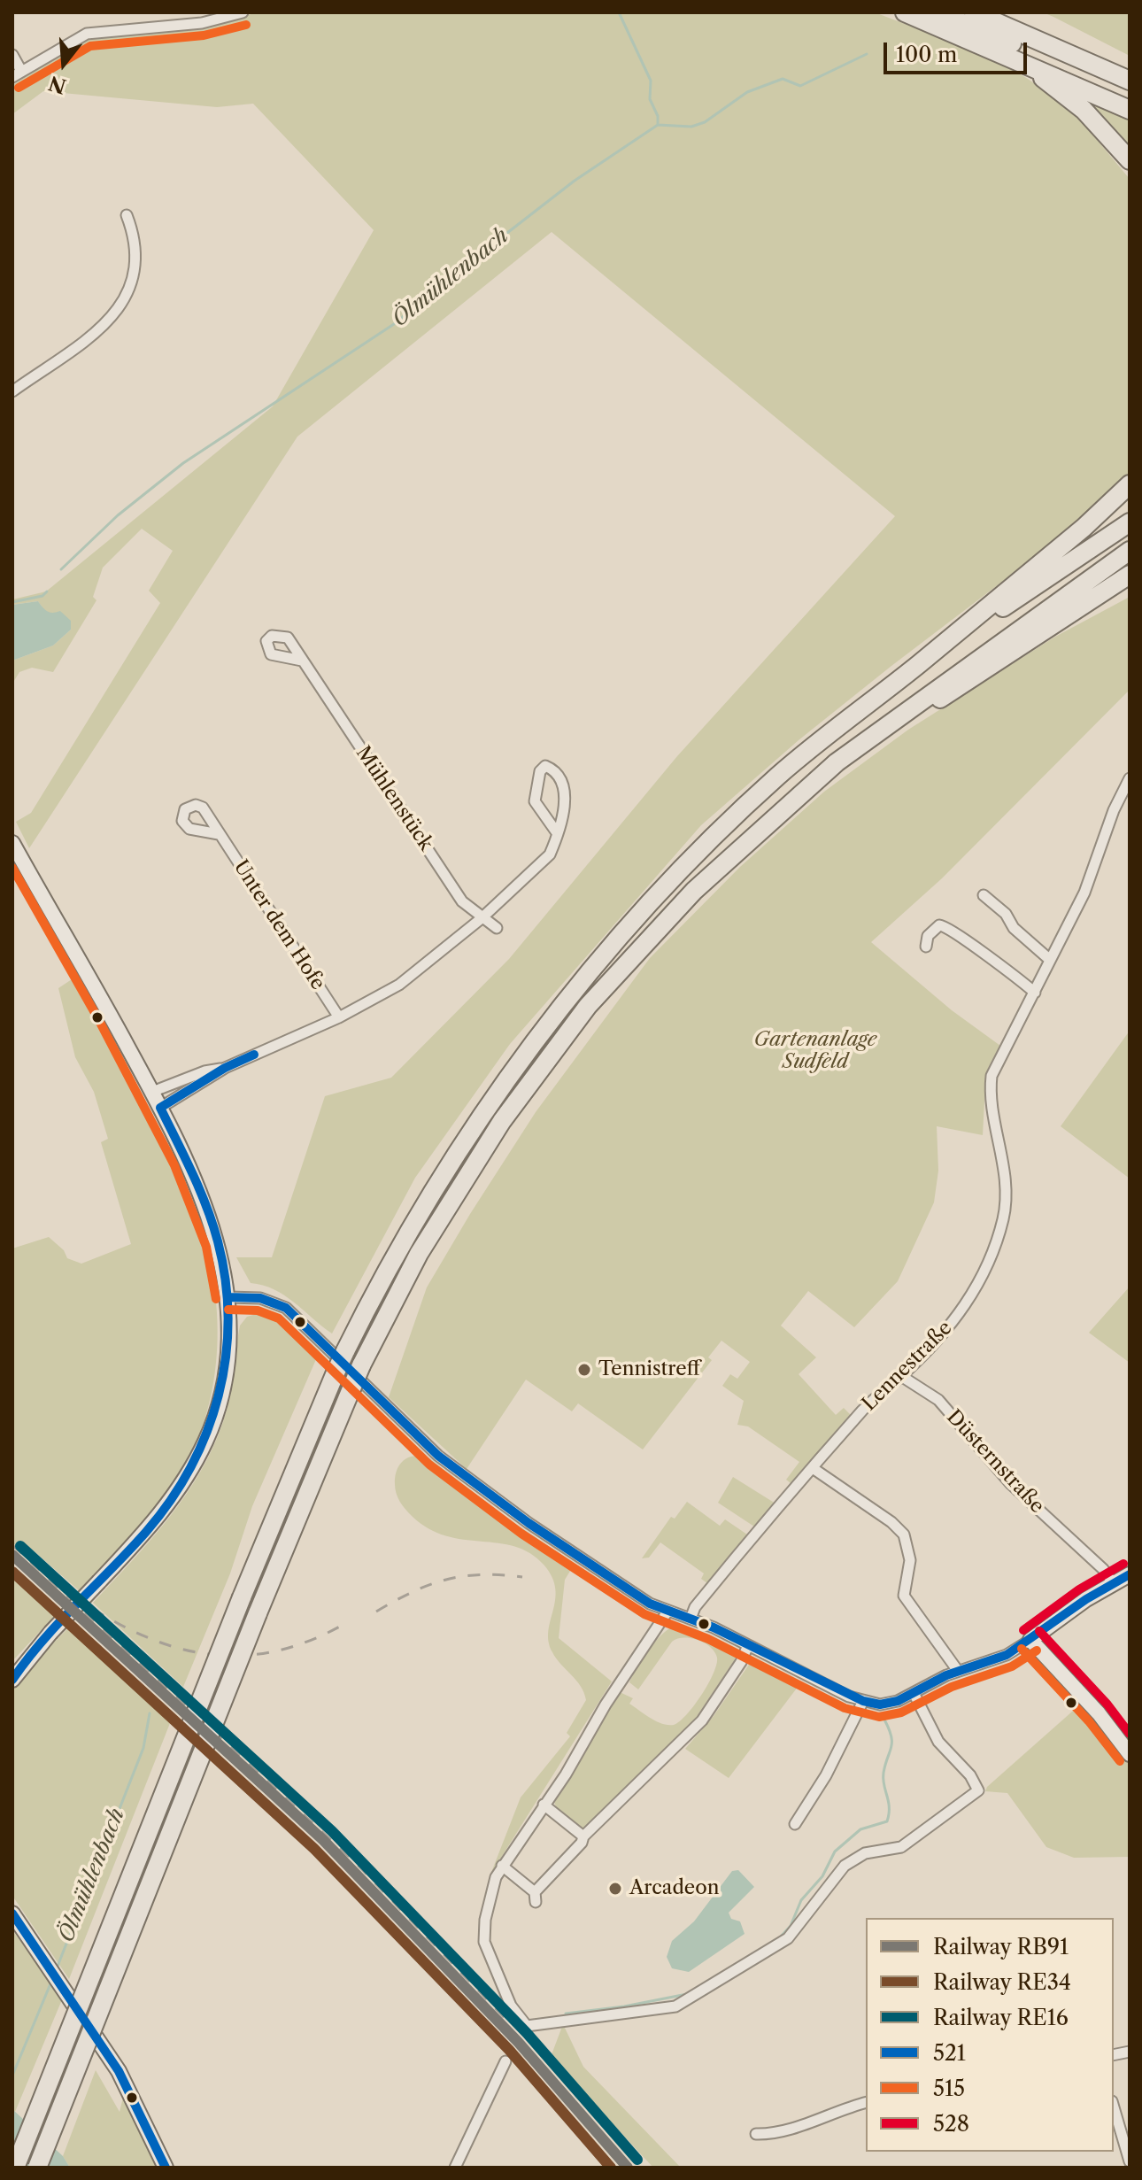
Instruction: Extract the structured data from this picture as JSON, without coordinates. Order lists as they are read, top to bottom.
{
  "streets": {
    "street": [
      "Mühlenstück",
      "Unter dem Hofe",
      "Lennestraße",
      "Düsternstraße"
    ]
  },
  "crossings": [
    ["Lennestraße", "Düsternstraße"]
  ],
  "water": ["Ölmühlenbach"],
  "parks": ["Gartenanlage Sudfeld"],
  "places": ["Tennistreff", "Arcadeon"],
  "lines": [
    "transit line 515",
    "transit line 521",
    "rail line RE16",
    "rail line RB91",
    "transit line 528",
    "rail line RE34"
  ],
  "legend": [
    "Railway RB91",
    "Railway RE34",
    "Railway RE16",
    "521",
    "515",
    "528"
  ],
  "scale_bar": "100 m",
  "north": "bottom"
}
